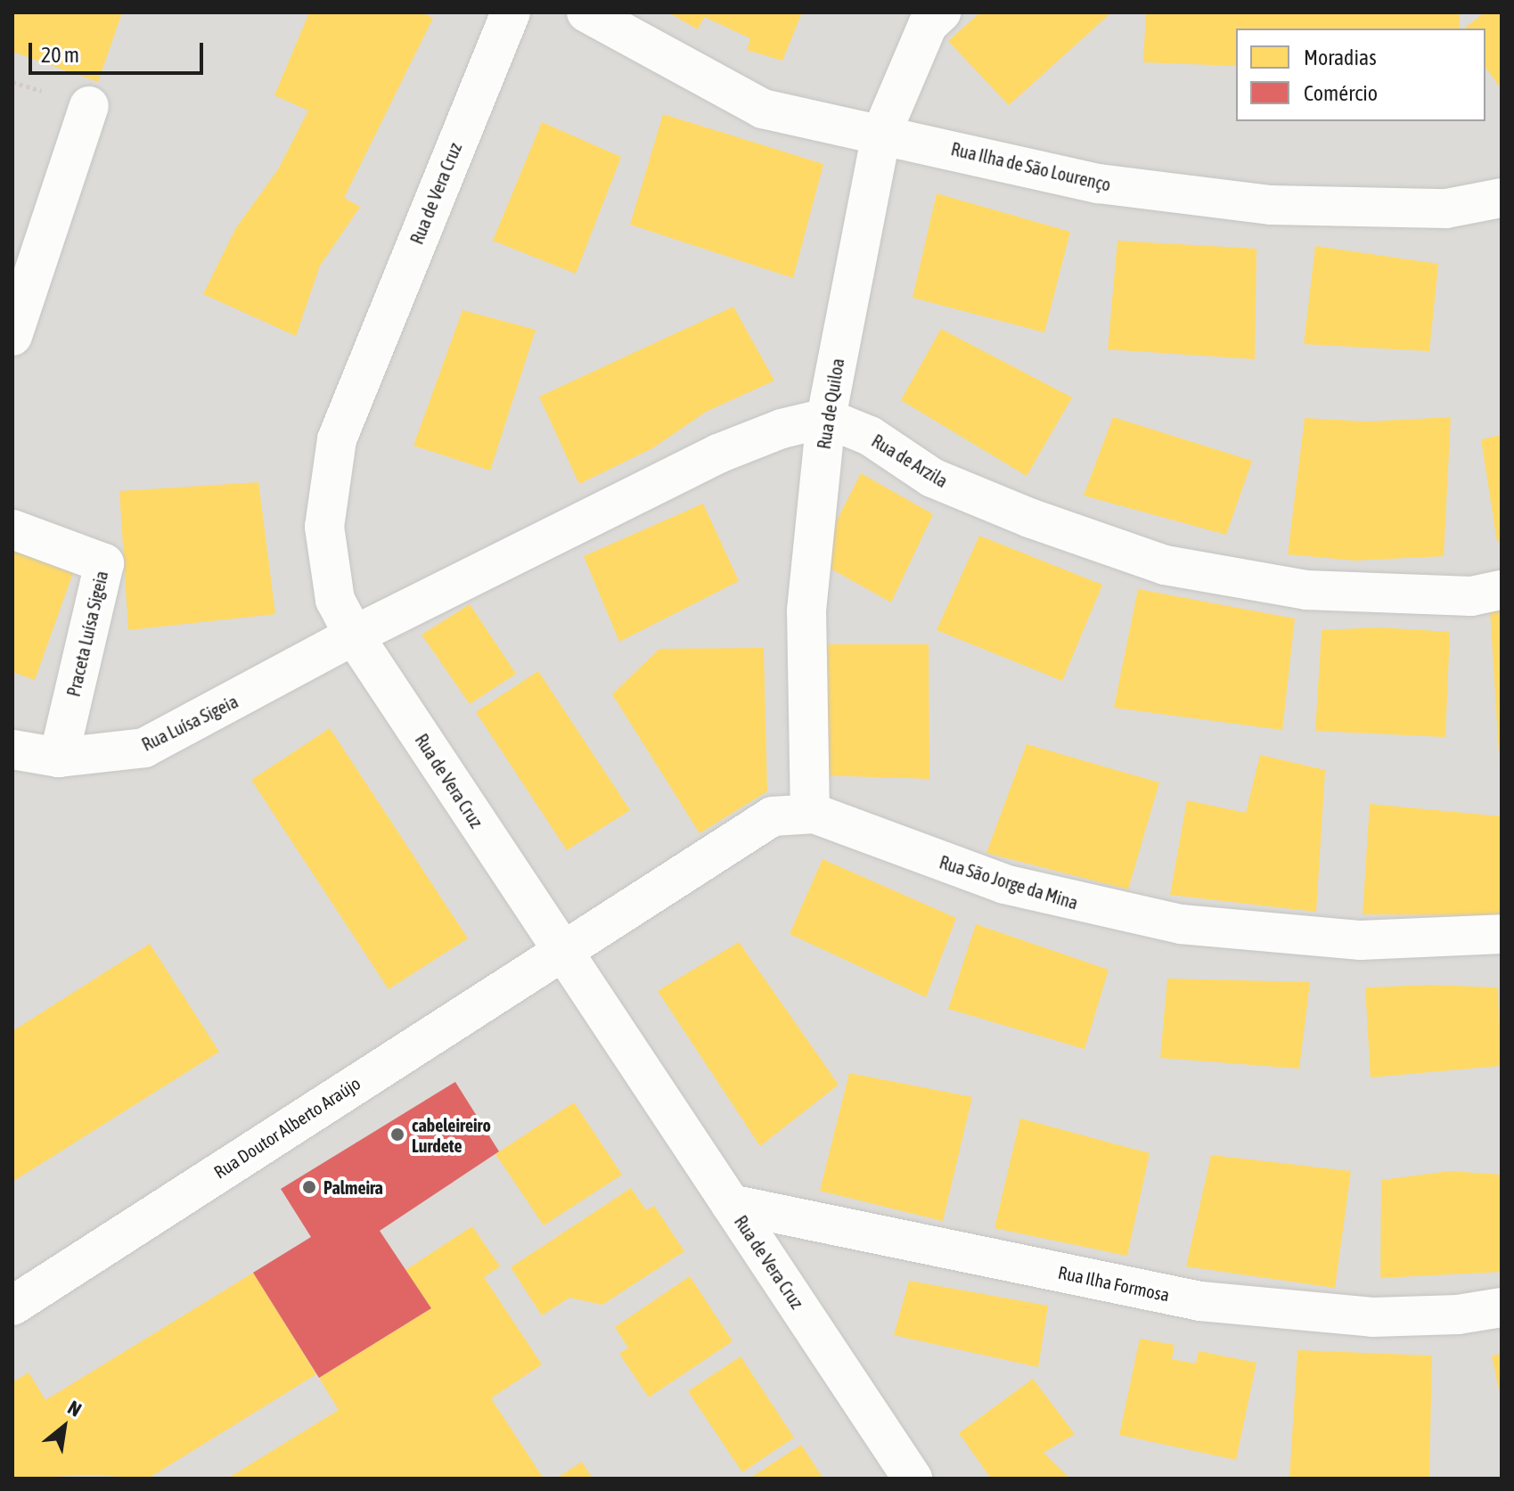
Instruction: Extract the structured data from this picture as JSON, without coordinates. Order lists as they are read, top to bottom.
{
  "streets": {
    "street": [
      "Rua Ilha de São Lourenço",
      "Rua de Vera Cruz",
      "Rua de Quiloa",
      "Rua de Arzila",
      "Praceta Luísa Sigeia",
      "Rua Luísa Sigeia",
      "Rua São Jorge da Mina",
      "Rua Doutor Alberto Araújo",
      "Rua Ilha Formosa"
    ]
  },
  "crossings": [
    ["Rua Ilha de São Lourenço", "Rua de Quiloa"],
    ["Rua de Vera Cruz", "Rua Luísa Sigeia"],
    ["Rua de Vera Cruz", "Rua São Jorge da Mina"],
    ["Rua de Vera Cruz", "Rua Doutor Alberto Araújo"],
    ["Rua de Vera Cruz", "Rua Ilha Formosa"],
    ["Rua de Quiloa", "Rua de Arzila"],
    ["Rua de Quiloa", "Rua São Jorge da Mina"],
    ["Praceta Luísa Sigeia", "Rua Luísa Sigeia"],
    ["Rua São Jorge da Mina", "Rua Doutor Alberto Araújo"]
  ],
  "places": ["cabeleireiro Lurdete", "Palmeira"],
  "legend": ["Moradias", "Comércio"],
  "scale_bar": "20 m",
  "north": "top right"
}
